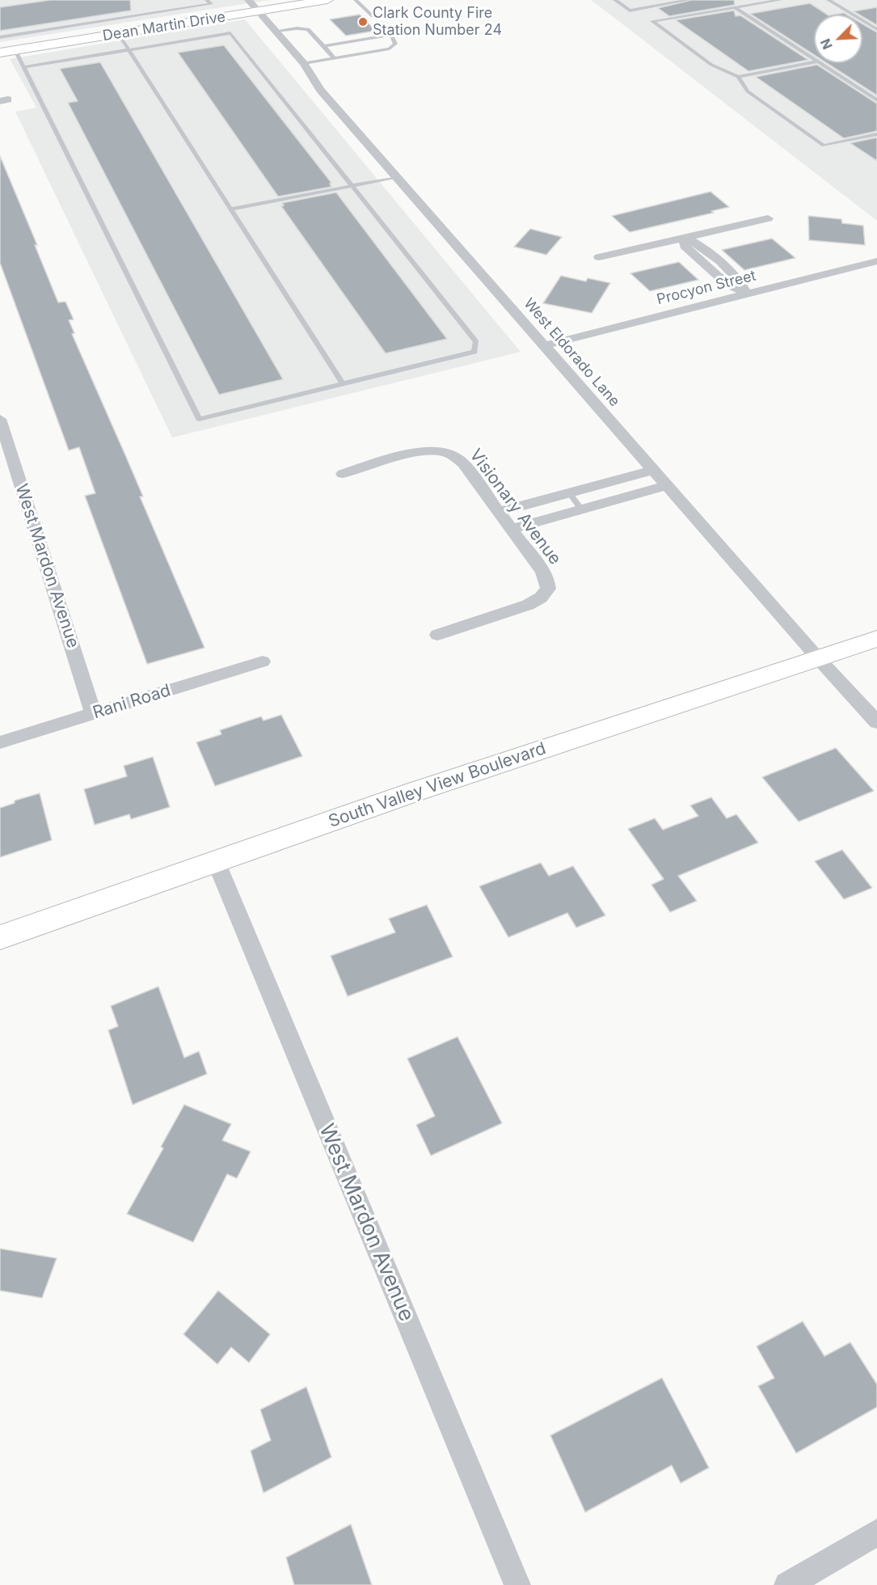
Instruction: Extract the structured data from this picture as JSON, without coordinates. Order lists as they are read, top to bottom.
{
  "streets": {
    "main road": ["Dean Martin Drive", "South Valley View Boulevard"],
    "street": [
      "Procyon Street",
      "West Eldorado Lane",
      "Visionary Avenue",
      "West Mardon Avenue",
      "Rani Road"
    ]
  },
  "crossings": [
    ["Dean Martin Drive", "West Eldorado Lane"],
    ["Procyon Street", "West Eldorado Lane"],
    ["West Eldorado Lane", "South Valley View Boulevard"],
    ["West Mardon Avenue", "Rani Road"],
    ["West Mardon Avenue", "South Valley View Boulevard"]
  ],
  "places": ["Clark County Fire Station Number 24"],
  "north": "bottom left"
}
